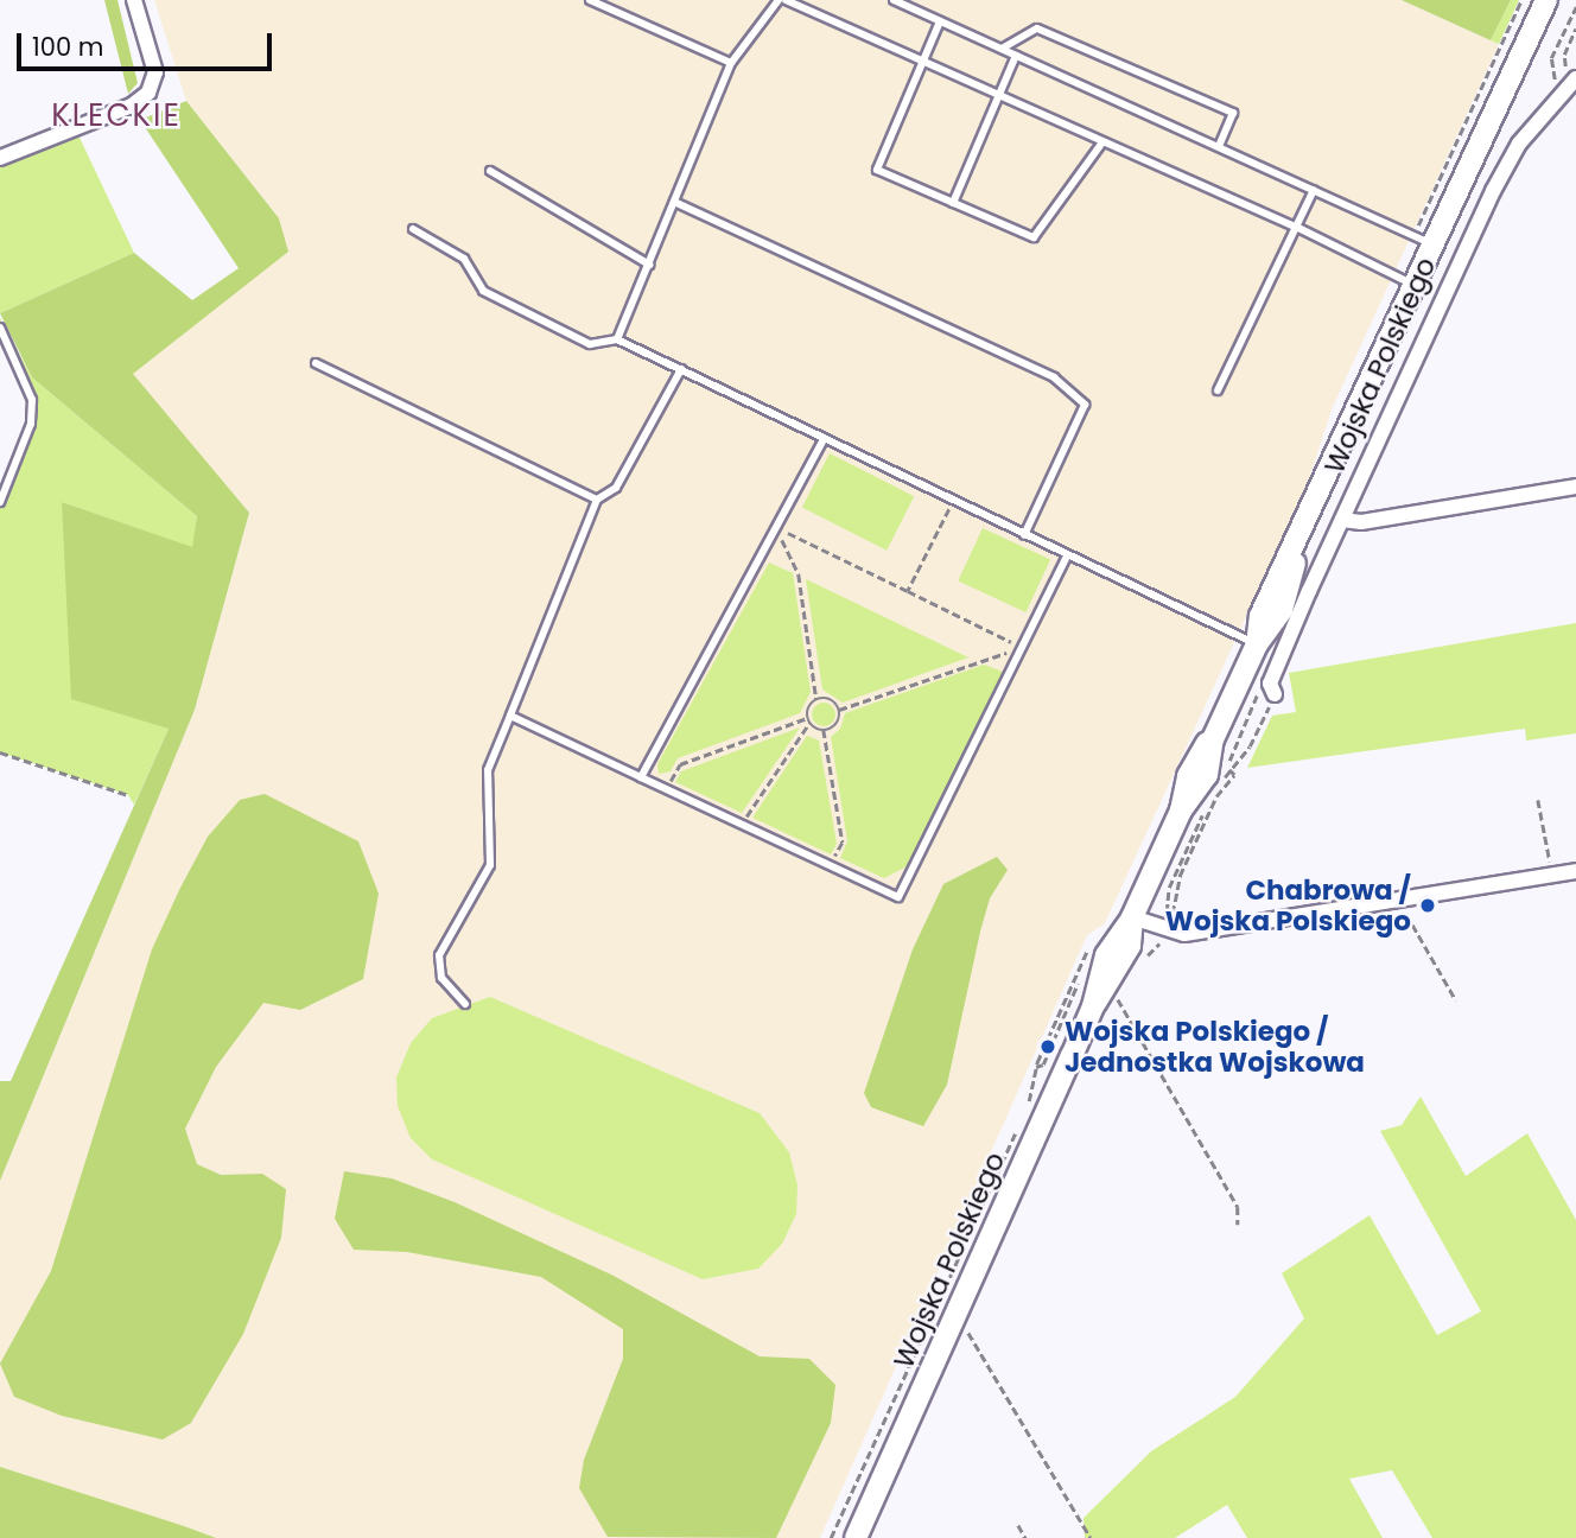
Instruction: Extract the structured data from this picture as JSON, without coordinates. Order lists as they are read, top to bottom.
{
  "streets": {
    "main road": ["Wojska Polskiego"]
  },
  "districts": ["KLECKIE"],
  "places": ["Chabrowa / Wojska Polskiego", "Wojska Polskiego / Jednostka Wojskowa"],
  "scale_bar": "100 m"
}
